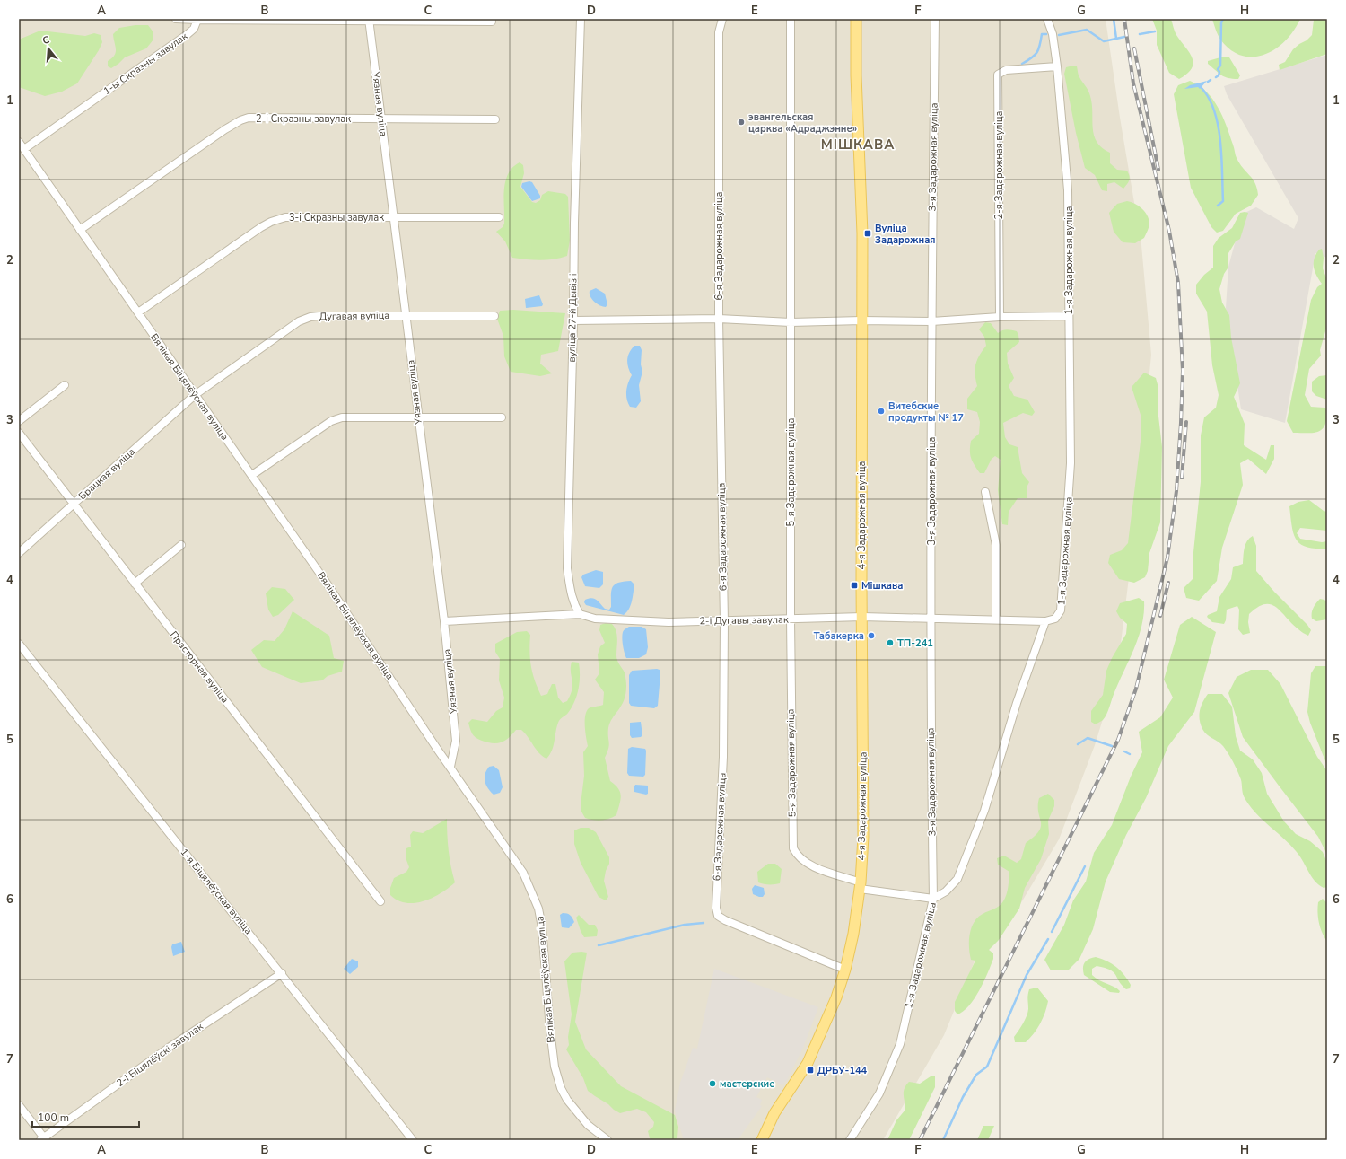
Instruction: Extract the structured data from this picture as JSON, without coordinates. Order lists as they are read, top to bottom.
{
  "streets": {
    "main road": ["4-я Задарожная вуліца"],
    "street": [
      "1-ы Скразны завулак",
      "Уязная вуліца",
      "2-і Скразны завулак",
      "3-я Задарожная вуліца",
      "2-я Задарожная вуліца",
      "3-і Скразны завулак",
      "6-я Задарожная вуліца",
      "1-я Задарожная вуліца",
      "Дугавая вуліца",
      "вуліца 27-й Дывізіі",
      "Вялікая Біцялёўская вуліца",
      "5-я Задарожная вуліца",
      "Брацкая вуліца",
      "2-і Дугавы завулак",
      "Прасторная вуліца",
      "1-я Біцялёўская вуліца",
      "2-і Біцялёўскі завулак"
    ]
  },
  "crossings": [
    ["1-ы Скразны завулак", "Вялікая Біцялёўская вуліца"],
    ["Уязная вуліца", "2-і Скразны завулак"],
    ["Уязная вуліца", "3-і Скразны завулак"],
    ["Уязная вуліца", "Дугавая вуліца"],
    ["Уязная вуліца", "Вялікая Біцялёўская вуліца"],
    ["Уязная вуліца", "2-і Дугавы завулак"],
    ["2-і Скразны завулак", "Вялікая Біцялёўская вуліца"],
    ["3-я Задарожная вуліца", "1-я Задарожная вуліца"],
    ["3-я Задарожная вуліца", "5-я Задарожная вуліца"],
    ["3-я Задарожная вуліца", "2-і Дугавы завулак"],
    ["2-я Задарожная вуліца", "1-я Задарожная вуліца"],
    ["3-і Скразны завулак", "Вялікая Біцялёўская вуліца"],
    ["6-я Задарожная вуліца", "4-я Задарожная вуліца"],
    ["6-я Задарожная вуліца", "2-і Дугавы завулак"],
    ["1-я Задарожная вуліца", "5-я Задарожная вуліца"],
    ["1-я Задарожная вуліца", "2-і Дугавы завулак"],
    ["Дугавая вуліца", "Вялікая Біцялёўская вуліца"],
    ["Дугавая вуліца", "Брацкая вуліца"],
    ["вуліца 27-й Дывізіі", "2-і Дугавы завулак"],
    ["Вялікая Біцялёўская вуліца", "Брацкая вуліца"],
    ["5-я Задарожная вуліца", "4-я Задарожная вуліца"],
    ["5-я Задарожная вуліца", "2-і Дугавы завулак"],
    ["Брацкая вуліца", "Прасторная вуліца"],
    ["4-я Задарожная вуліца", "2-і Дугавы завулак"],
    ["1-я Біцялёўская вуліца", "2-і Біцялёўскі завулак"]
  ],
  "districts": ["МІШКАВА"],
  "places": {
    "other": [
      "эвангельская царква «Адраджэнне»",
      "Витебские продукты № 17",
      "Табакерка",
      "ТП-241",
      "мастерские"
    ],
    "transit": ["Вуліца Задарожная", "Мішкава", "ДРБУ-144"]
  },
  "scale_bar": "100 m",
  "north": "top",
  "grid": {
    "columns": [
      "A",
      "B",
      "C",
      "D",
      "E",
      "F",
      "G",
      "H"
    ],
    "rows": [
      "1",
      "2",
      "3",
      "4",
      "5",
      "6",
      "7"
    ]
  }
}
